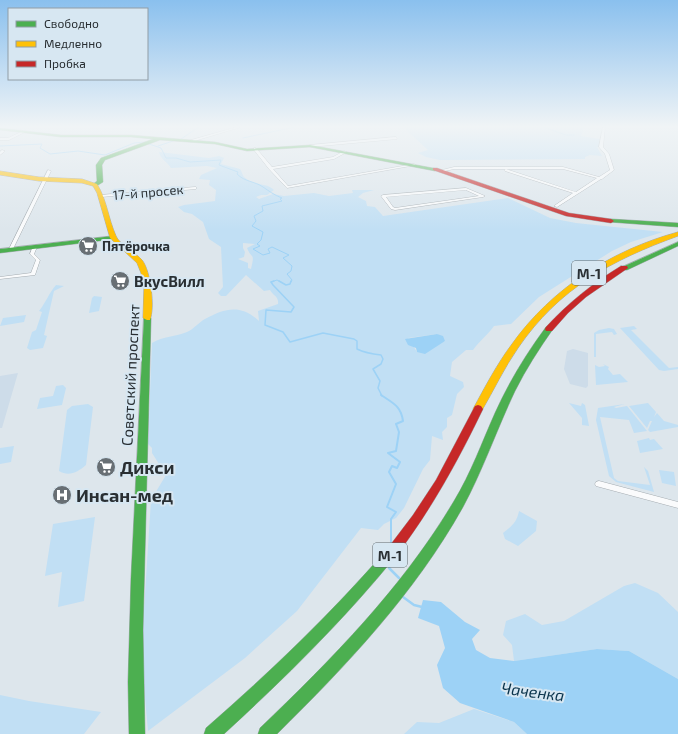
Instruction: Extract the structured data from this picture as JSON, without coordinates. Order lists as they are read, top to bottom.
{
  "streets": {
    "main road": ["М-1", "Советский проспект"],
    "street": ["17-й просек"]
  },
  "water": ["Чаченка"],
  "places": {
    "supermarket": ["Пятёрочка", "ВкусВилл", "Дикси"],
    "hospital": ["Инсан-мед"]
  },
  "legend": ["Свободно", "Медленно", "Пробка"]
}
